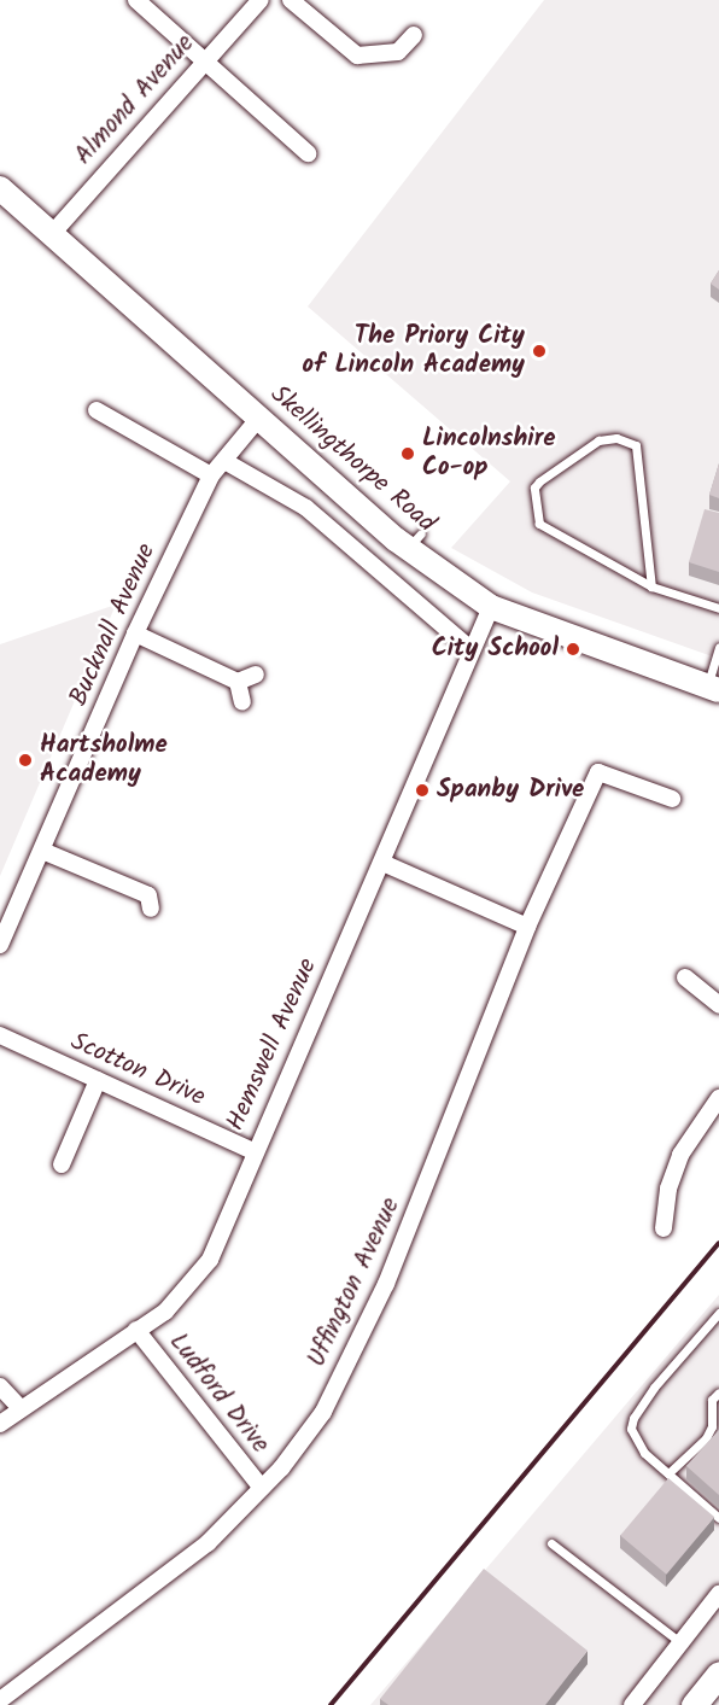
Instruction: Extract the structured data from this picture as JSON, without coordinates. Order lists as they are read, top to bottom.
{
  "streets": {
    "main road": ["Skellingthorpe Road"],
    "street": [
      "Almond Avenue",
      "Bucknall Avenue",
      "Hemswell Avenue",
      "Scotton Drive",
      "Uffington Avenue",
      "Ludford Drive"
    ]
  },
  "crossings": [
    ["Almond Avenue", "Skellingthorpe Road"],
    ["Skellingthorpe Road", "Bucknall Avenue"],
    ["Skellingthorpe Road", "Hemswell Avenue"],
    ["Hemswell Avenue", "Scotton Drive"],
    ["Hemswell Avenue", "Ludford Drive"],
    ["Uffington Avenue", "Ludford Drive"]
  ],
  "places": [
    "The Priory City of Lincoln Academy",
    "Lincolnshire Co-op",
    "City School",
    "Hartsholme Academy",
    "Spanby Drive"
  ]
}
